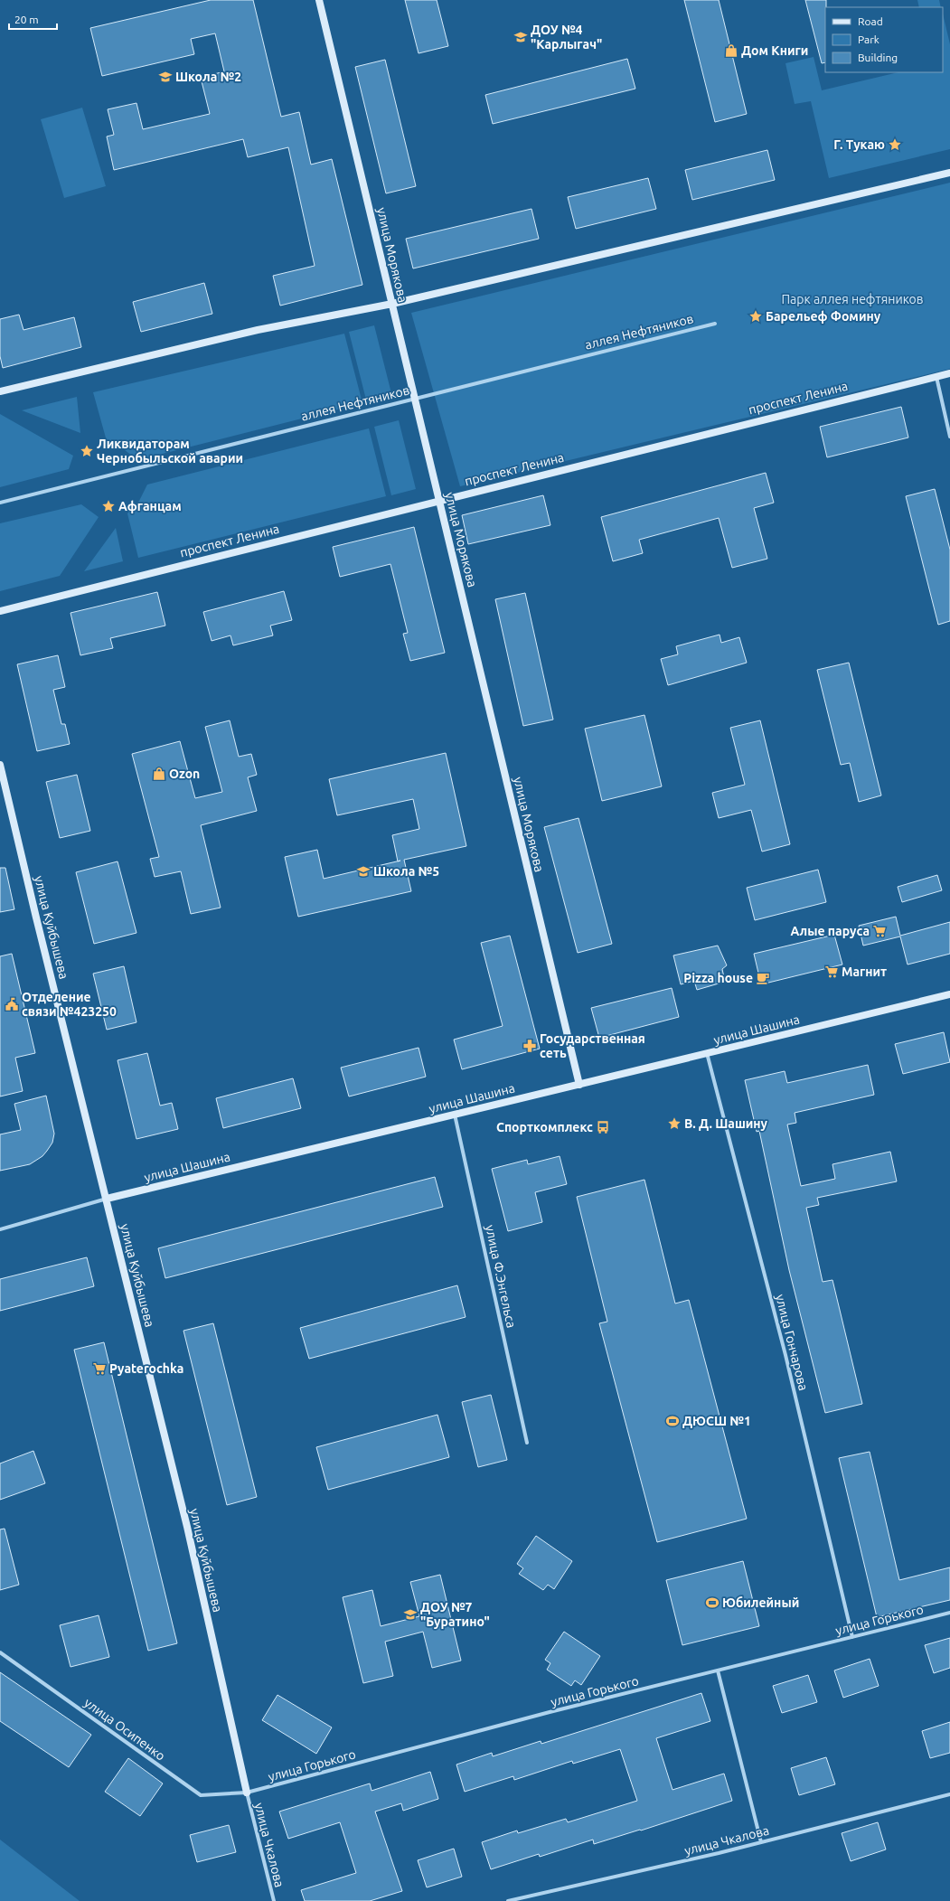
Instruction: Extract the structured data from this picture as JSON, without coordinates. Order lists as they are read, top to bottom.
{
  "streets": {
    "street": [
      "улица Морякова",
      "аллея Нефтяников",
      "проспект Ленина",
      "улица Куйбышева",
      "улица Шашина",
      "улица Ф.Энгельса",
      "улица Гончарова",
      "улица Горького",
      "улица Осипенко",
      "улица Чкалова"
    ]
  },
  "crossings": [
    ["улица Морякова", "аллея Нефтяников"],
    ["улица Морякова", "проспект Ленина"],
    ["улица Морякова", "улица Шашина"],
    ["улица Куйбышева", "улица Шашина"],
    ["улица Куйбышева", "улица Горького"],
    ["улица Куйбышева", "улица Осипенко"],
    ["улица Куйбышева", "улица Чкалова"],
    ["улица Шашина", "улица Ф.Энгельса"],
    ["улица Шашина", "улица Гончарова"],
    ["улица Гончарова", "улица Горького"],
    ["улица Горького", "улица Осипенко"],
    ["улица Горького", "улица Чкалова"],
    ["улица Осипенко", "улица Чкалова"]
  ],
  "parks": ["Парк аллея нефтяников"],
  "places": {
    "school or university": [
      "ДОУ №4 \"Карлыгач\"",
      "Школа №2",
      "Школа №5",
      "ДОУ №7 \"Буратино\""
    ],
    "shop": ["Дом Книги", "Ozon"],
    "place": [
      "Г. Тукаю",
      "Барельеф Фомину",
      "Ликвидаторам Чернобыльской аварии",
      "Афганцам",
      "В. Д. Шашину"
    ],
    "supermarket": ["Алые паруса", "Магнит", "Pyaterochka"],
    "cafe": ["Pizza house"],
    "public building": ["Отделение связи №423250"],
    "pharmacy": ["Государственная сеть"],
    "bus stop": ["Спорткомплекс"],
    "sports": ["ДЮСШ №1", "Юбилейный"]
  },
  "legend": ["Road", "Park", "Building"],
  "scale_bar": "20 m"
}
